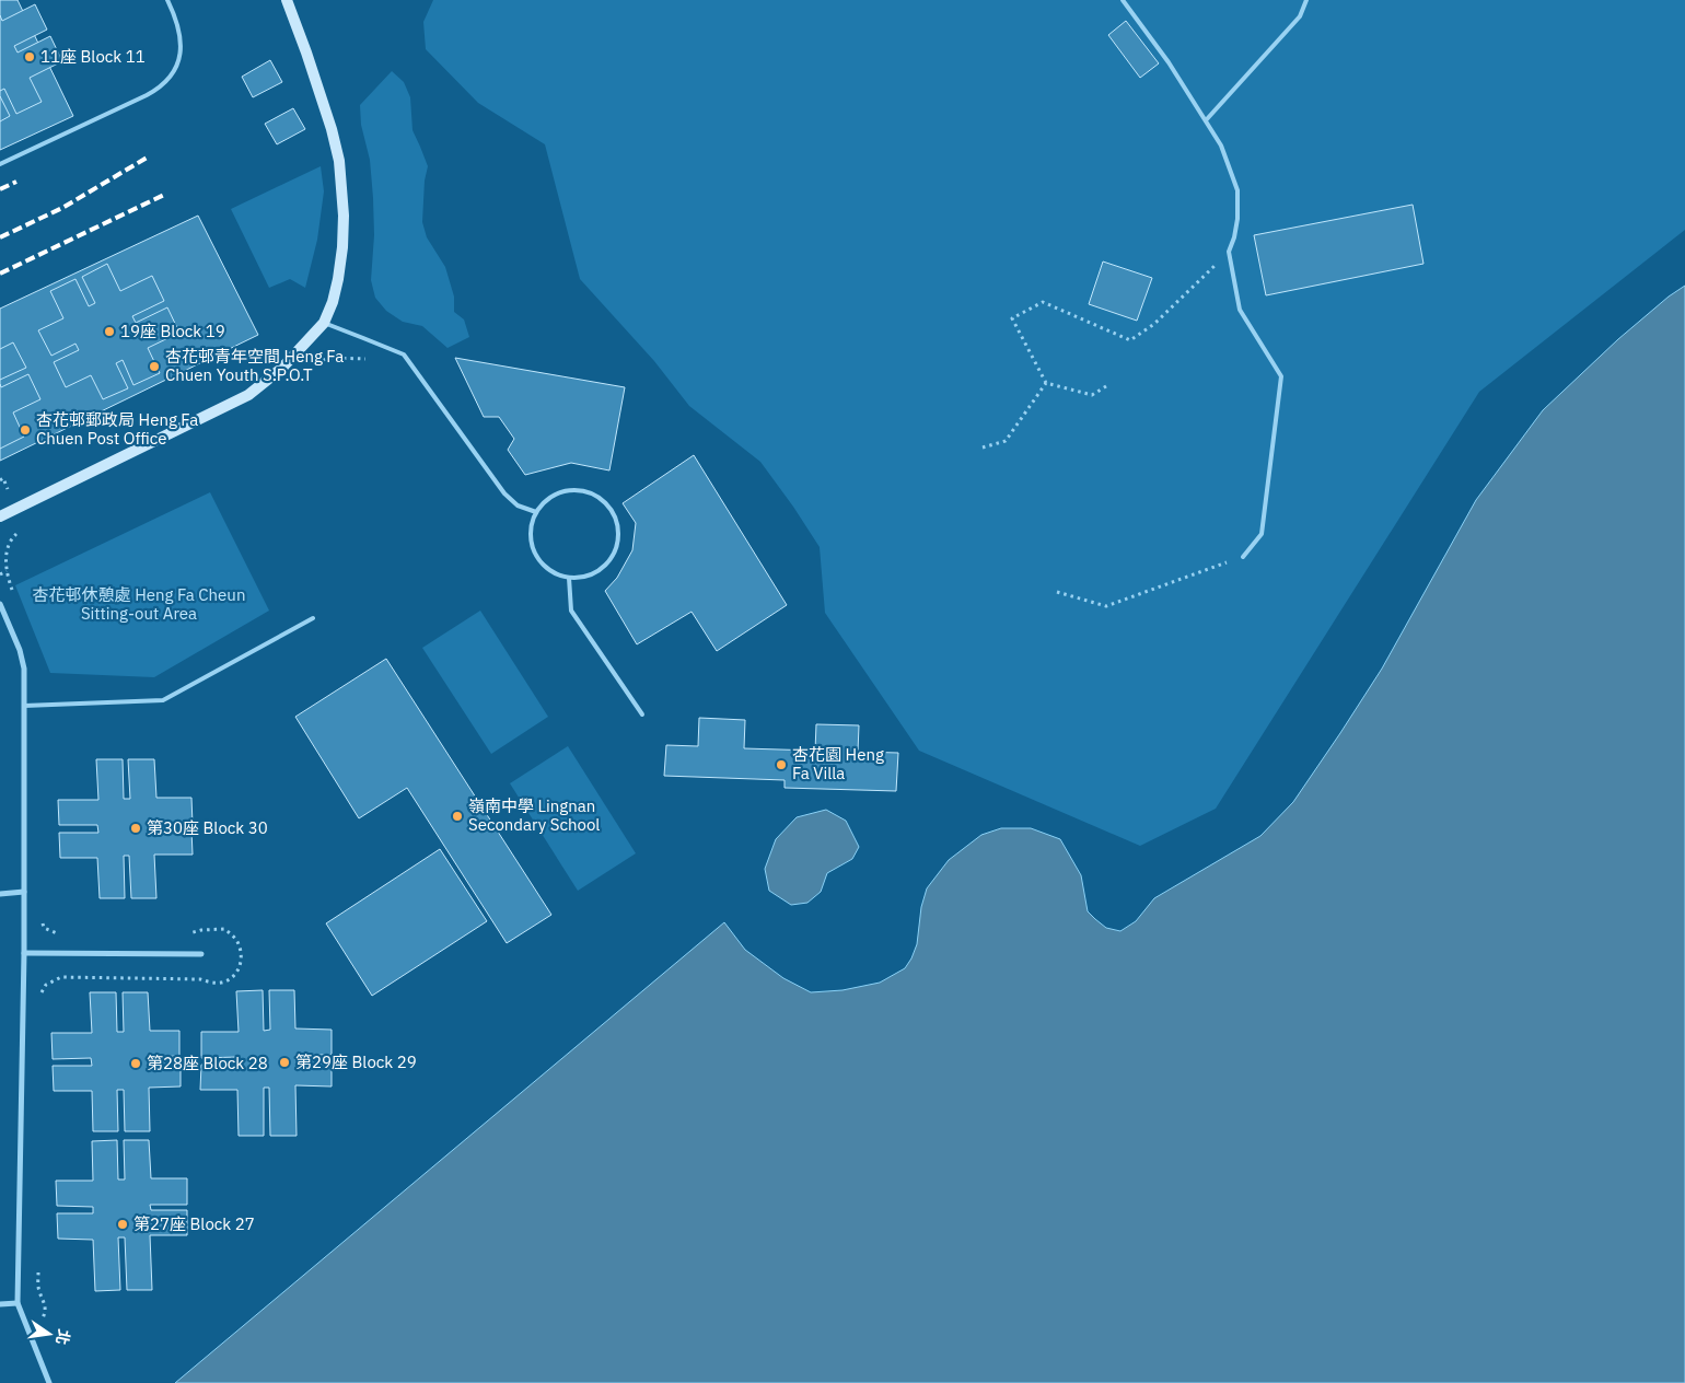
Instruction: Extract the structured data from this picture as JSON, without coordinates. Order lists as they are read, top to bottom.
{
  "parks": ["杏花邨休憩處 Heng Fa Cheun Sitting-out Area"],
  "places": [
    "11座 Block 11",
    "19座 Block 19",
    "杏花邨青年空間 Heng Fa Chuen Youth S.P.O.T",
    "杏花邨郵政局 Heng Fa Chuen Post Office",
    "杏花園 Heng Fa Villa",
    "嶺南中學 Lingnan Secondary School",
    "第30座 Block 30",
    "第29座 Block 29",
    "第28座 Block 28",
    "第27座 Block 27"
  ],
  "north": "right"
}
